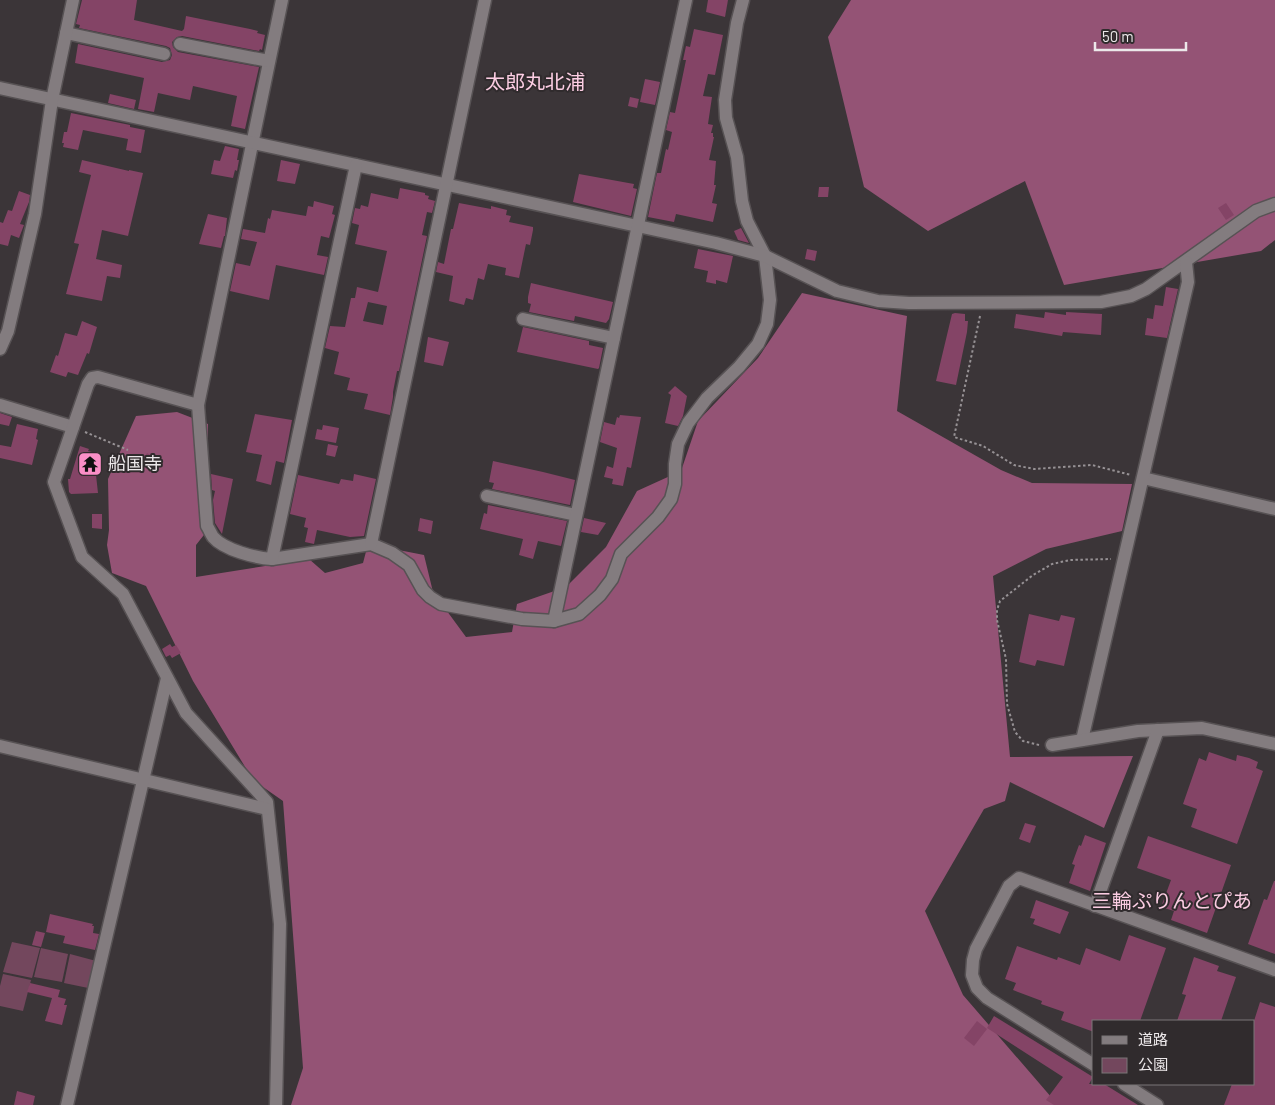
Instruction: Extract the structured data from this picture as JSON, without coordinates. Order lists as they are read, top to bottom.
{
  "districts": ["太郎丸北浦", "三輪ぷりんとぴあ"],
  "places": {
    "temple": ["船国寺"]
  },
  "legend": ["道路", "公園"],
  "scale_bar": "50 m"
}
